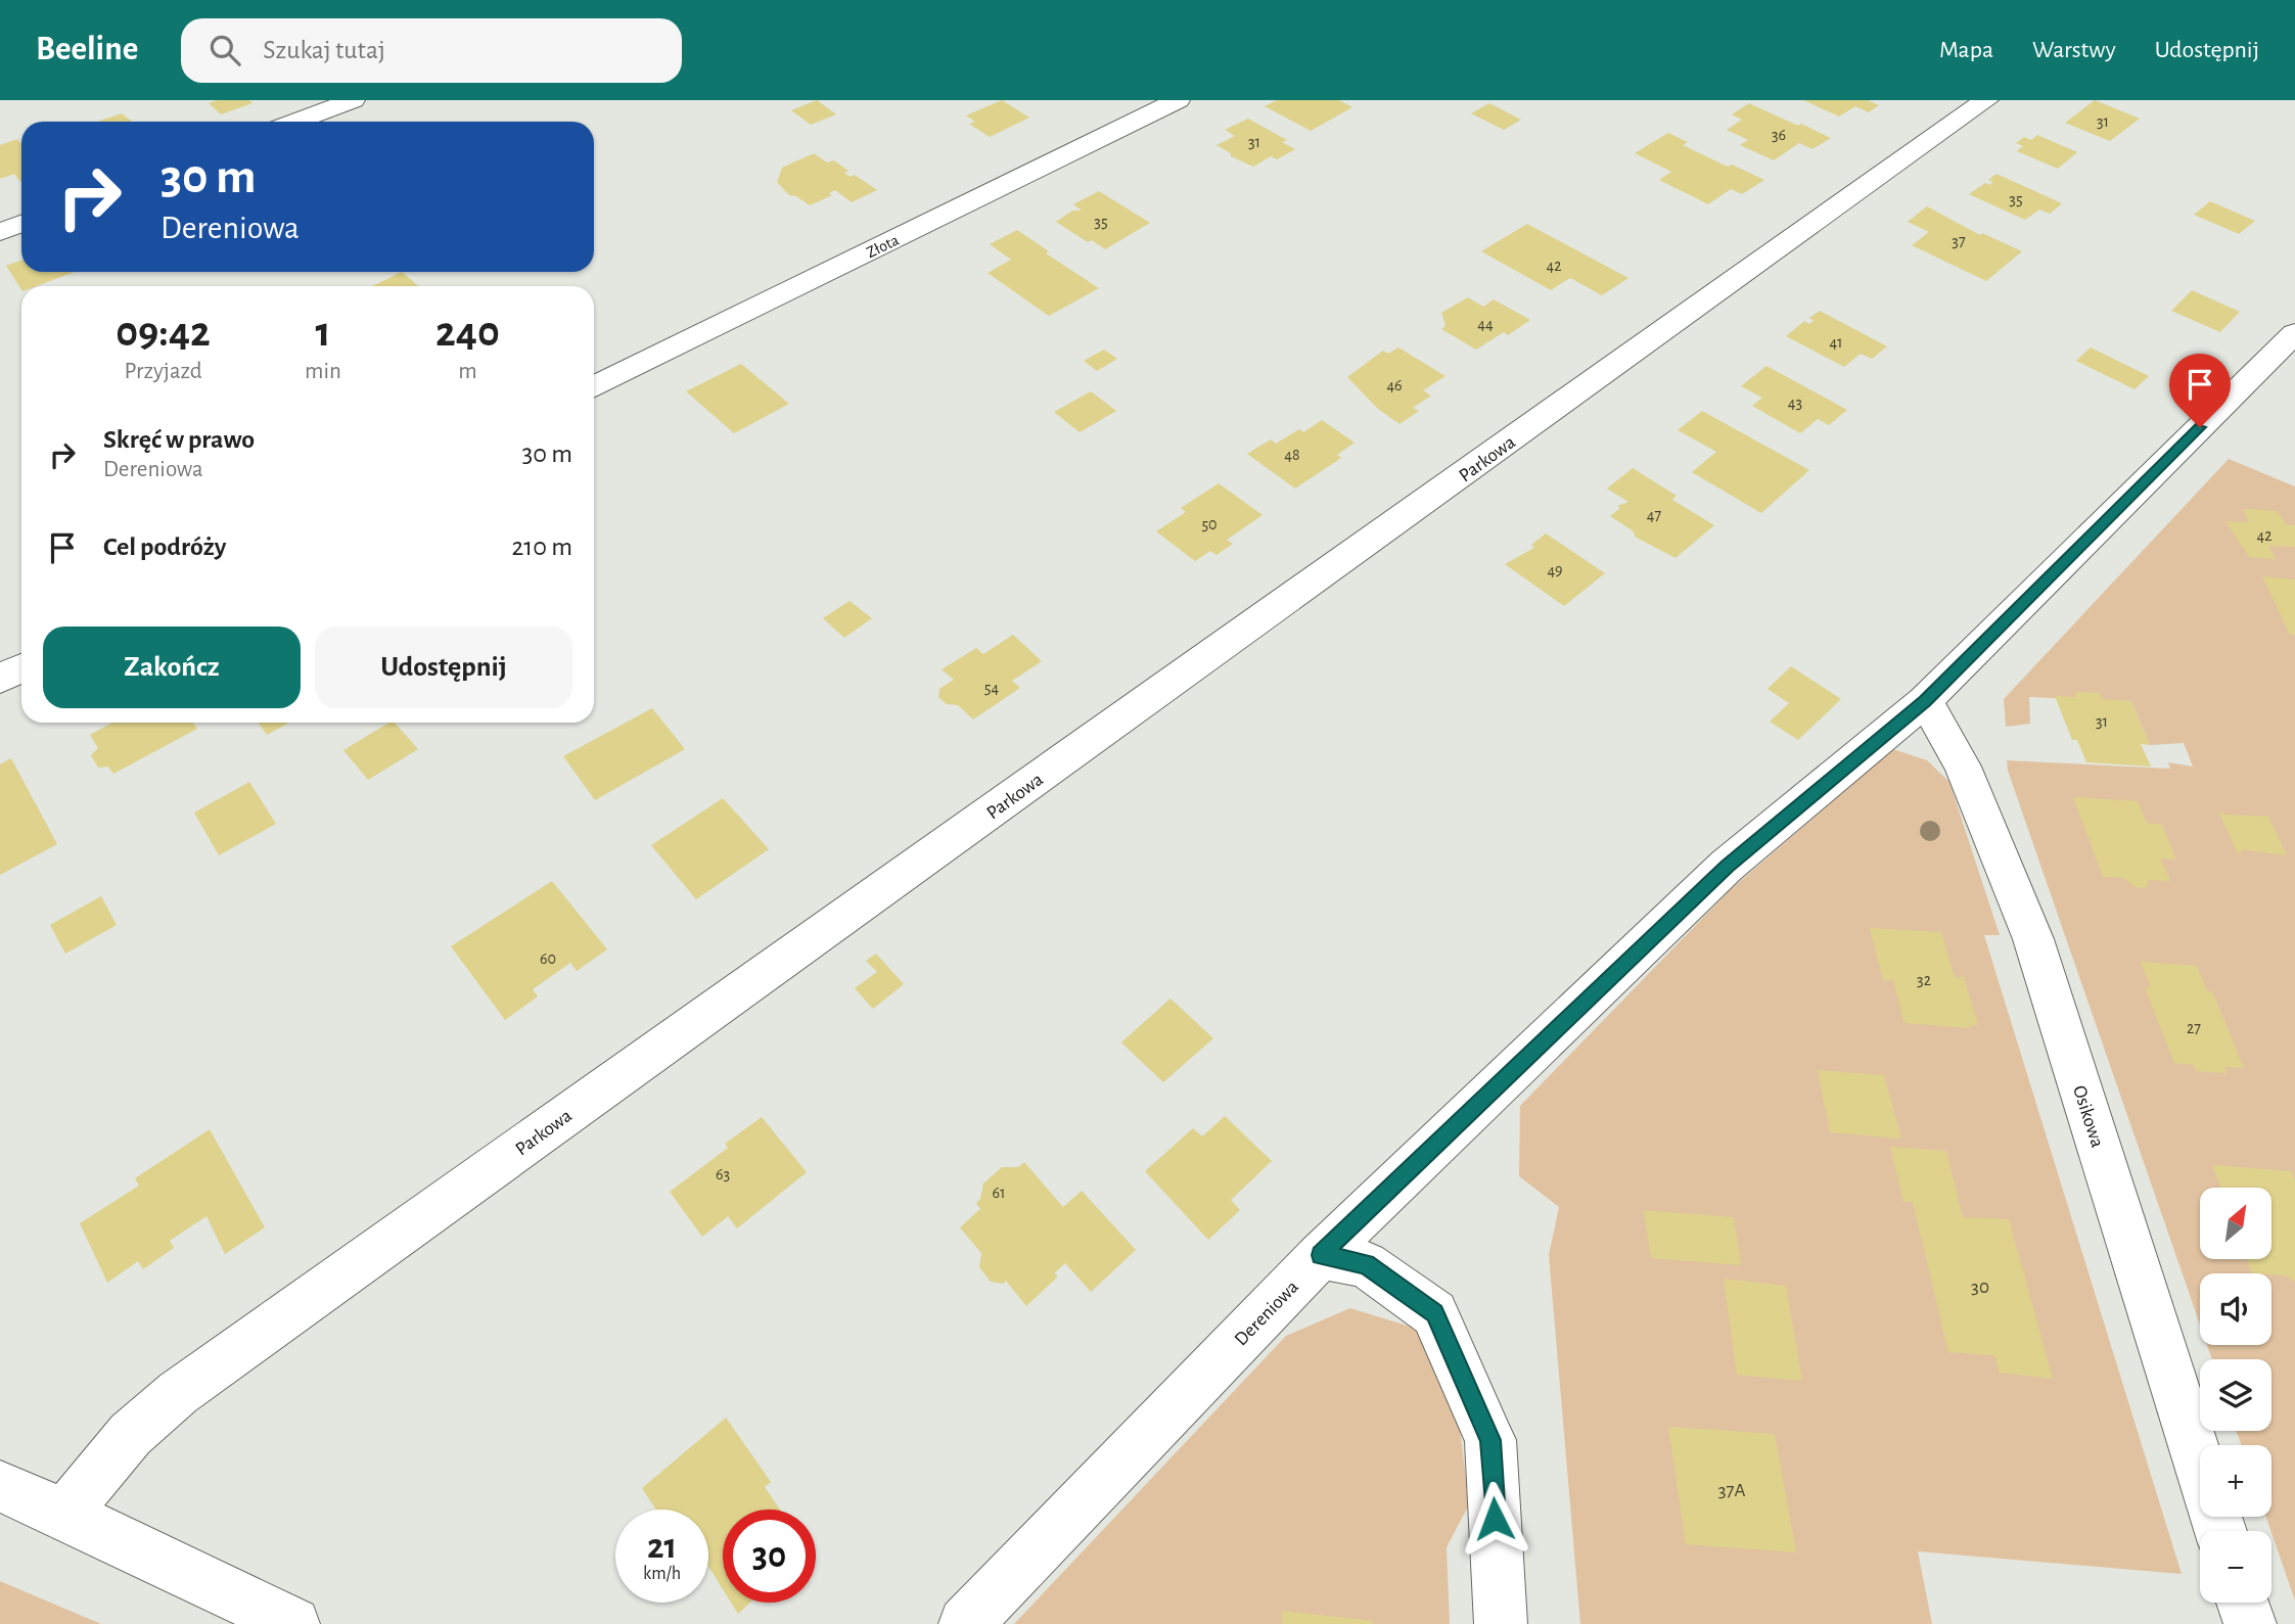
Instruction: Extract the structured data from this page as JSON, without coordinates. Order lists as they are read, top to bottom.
{
  "streets": {
    "street": [
      "Złota",
      "Parkowa",
      "Osikowa",
      "Dereniowa"
    ]
  },
  "crossings": [
    ["Osikowa", "Dereniowa"]
  ],
  "house_numbers": [
    "31",
    "36",
    "31",
    "35",
    "35",
    "37",
    "42",
    "44",
    "41",
    "46",
    "43",
    "48",
    "47",
    "50",
    "42",
    "49",
    "54",
    "31",
    "60",
    "32",
    "27",
    "63",
    "61",
    "30",
    "37A"
  ],
  "north": "top right",
  "page": {
    "header": "Beeline",
    "search": "Szukaj tutaj",
    "nav": ["Mapa", "Warstwy", "Udostępnij"],
    "turn": ["30 m", "Dereniowa"],
    "eta": [
      "09:42",
      "Przyjazd",
      "1",
      "min",
      "240",
      "m"
    ],
    "list": [
      {
        "name": "Skręć w prawo",
        "note": "Dereniowa",
        "value": "30 m"
      },
      {
        "name": "Cel podróży",
        "value": "210 m"
      }
    ],
    "buttons": ["Zakończ", "Udostępnij"],
    "map_buttons": ["+", "−"],
    "speed": "21 km/h",
    "limit": "30"
  }
}
